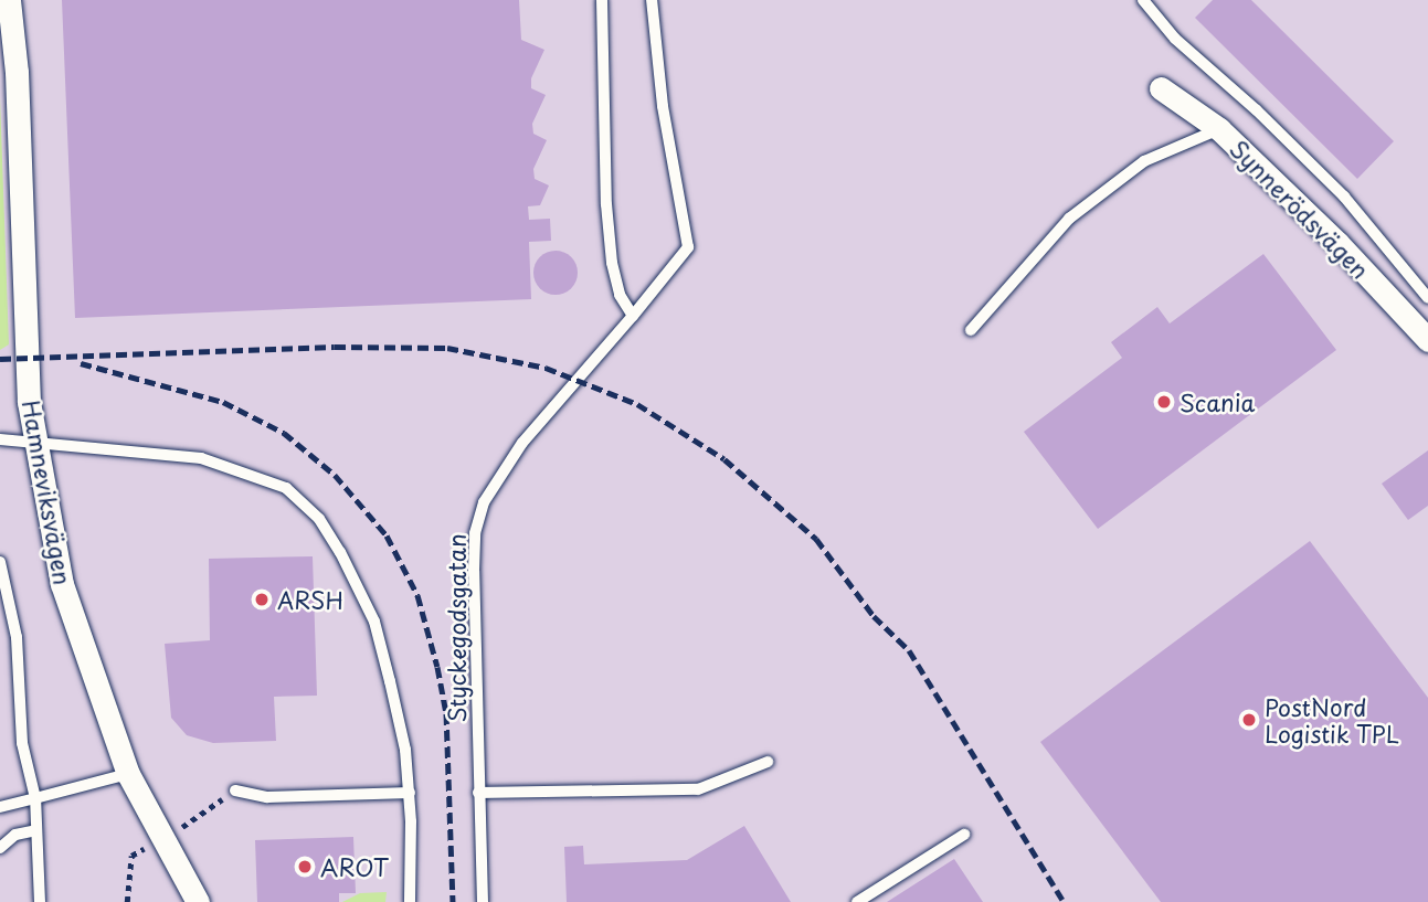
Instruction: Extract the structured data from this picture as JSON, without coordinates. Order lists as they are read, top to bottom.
{
  "streets": {
    "street": ["Synnerödsvägen", "Hamneviksvägen"],
    "lane": ["Styckegodsgatan"]
  },
  "places": [
    "Scania",
    "ARSH",
    "PostNord Logistik TPL",
    "AROT"
  ]
}
